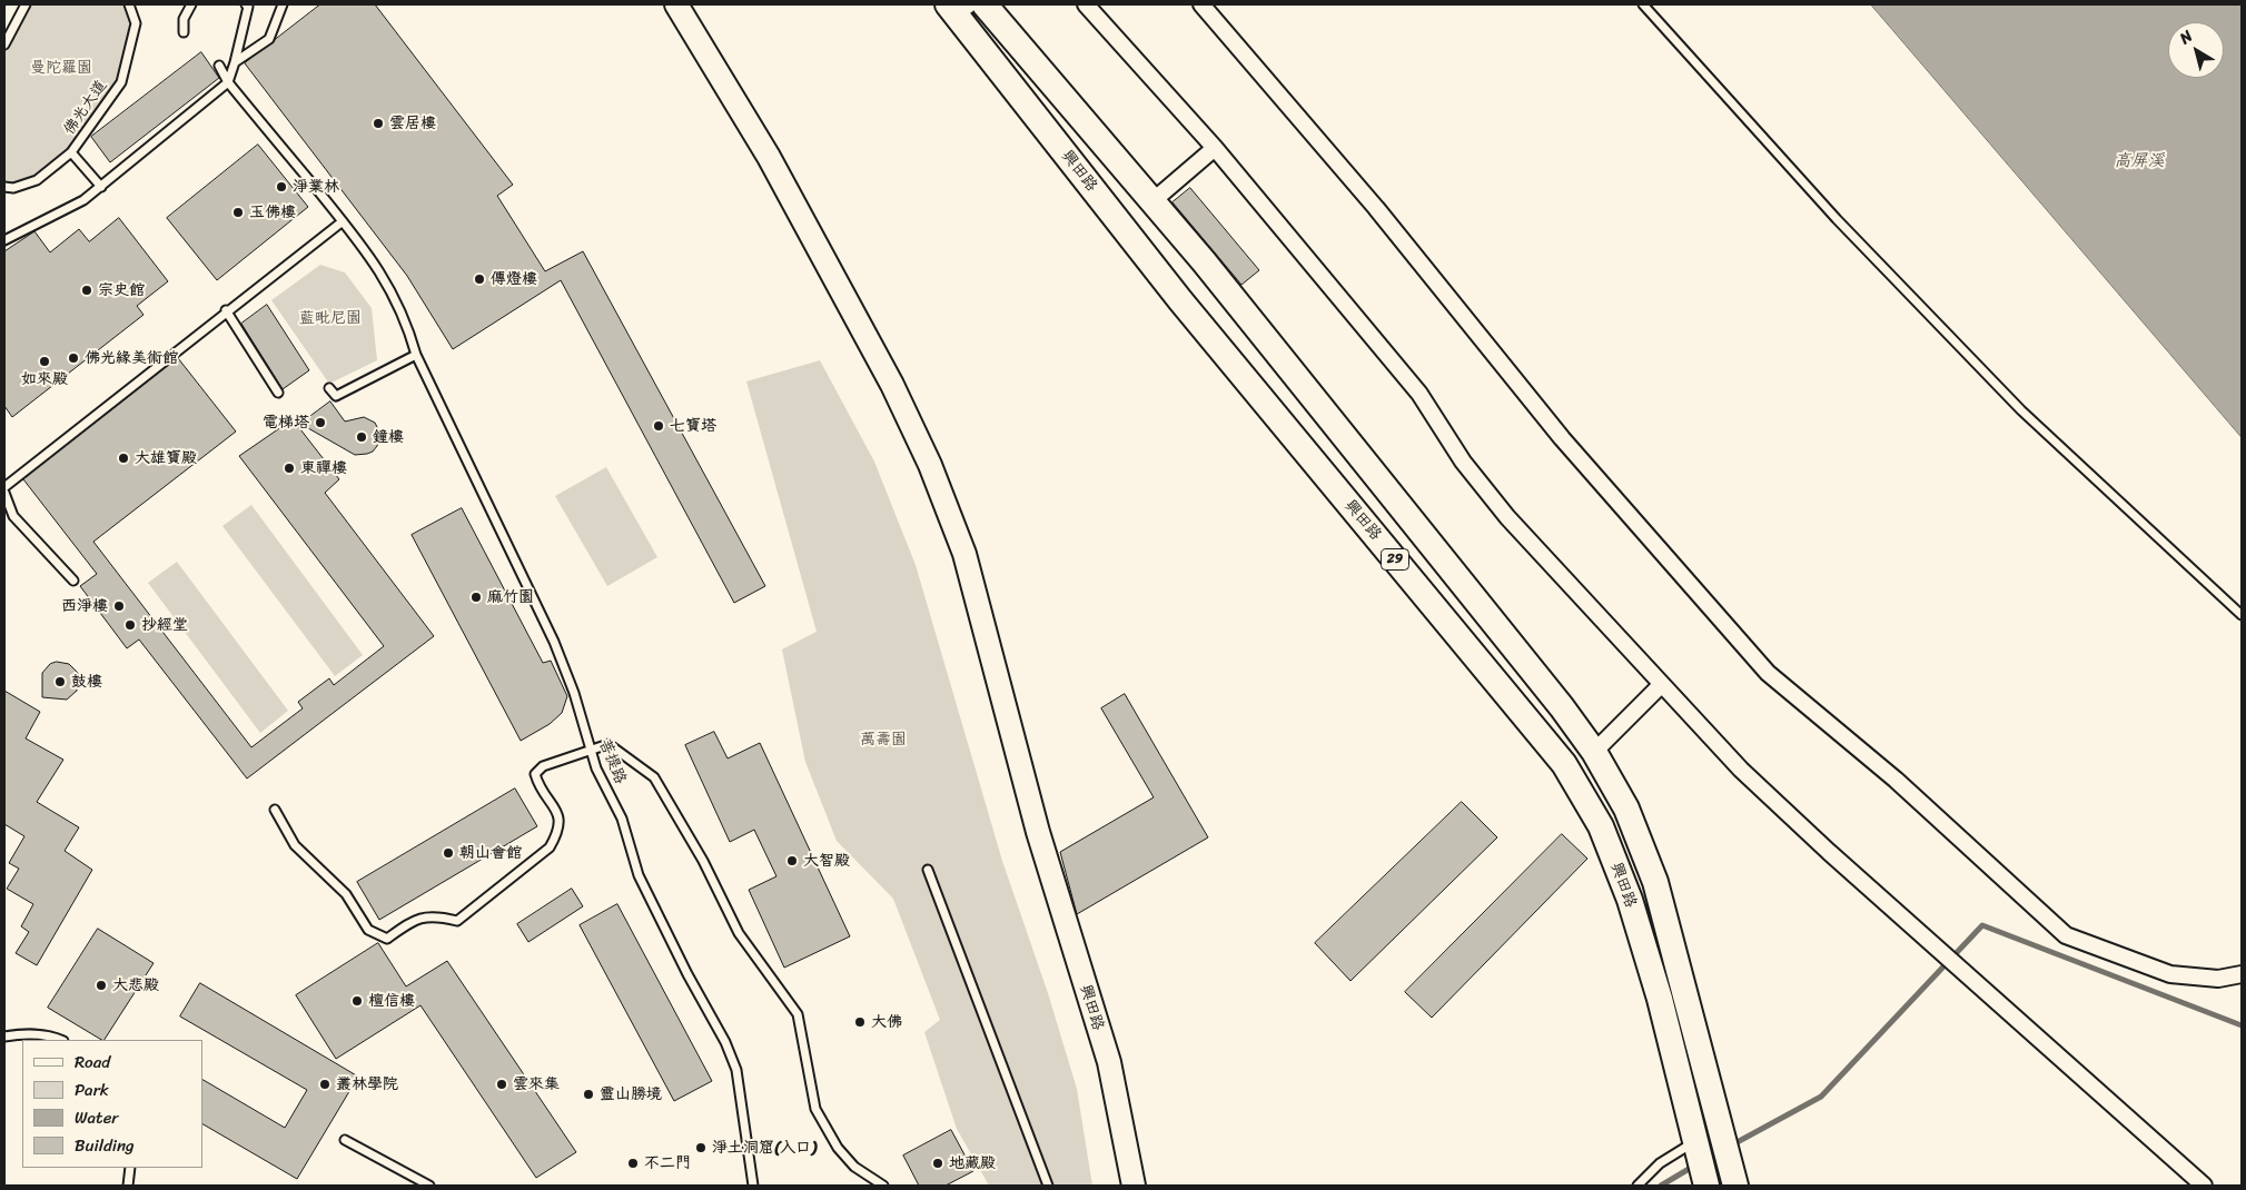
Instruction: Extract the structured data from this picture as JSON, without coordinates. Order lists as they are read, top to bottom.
{
  "streets": {
    "main road": ["興田路", "29"],
    "lane": ["佛光大道", "菩提路"]
  },
  "water": ["高屏溪"],
  "parks": ["曼陀羅園", "藍毗尼園", "萬壽園"],
  "places": [
    "雲居樓",
    "淨業林",
    "玉佛樓",
    "傳燈樓",
    "宗史館",
    "佛光緣美術館",
    "如來殿",
    "電梯塔",
    "七寶塔",
    "鐘樓",
    "大雄寶殿",
    "東禪樓",
    "麻竹園",
    "西淨樓",
    "抄經堂",
    "鼓樓",
    "朝山會館",
    "大智殿",
    "大悲殿",
    "檀信樓",
    "大佛",
    "叢林學院",
    "雲來集",
    "靈山勝境",
    "淨土洞窟(入口)",
    "不二門",
    "地藏殿"
  ],
  "legend": [
    "Road",
    "Park",
    "Water",
    "Building"
  ],
  "north": "top left"
}
